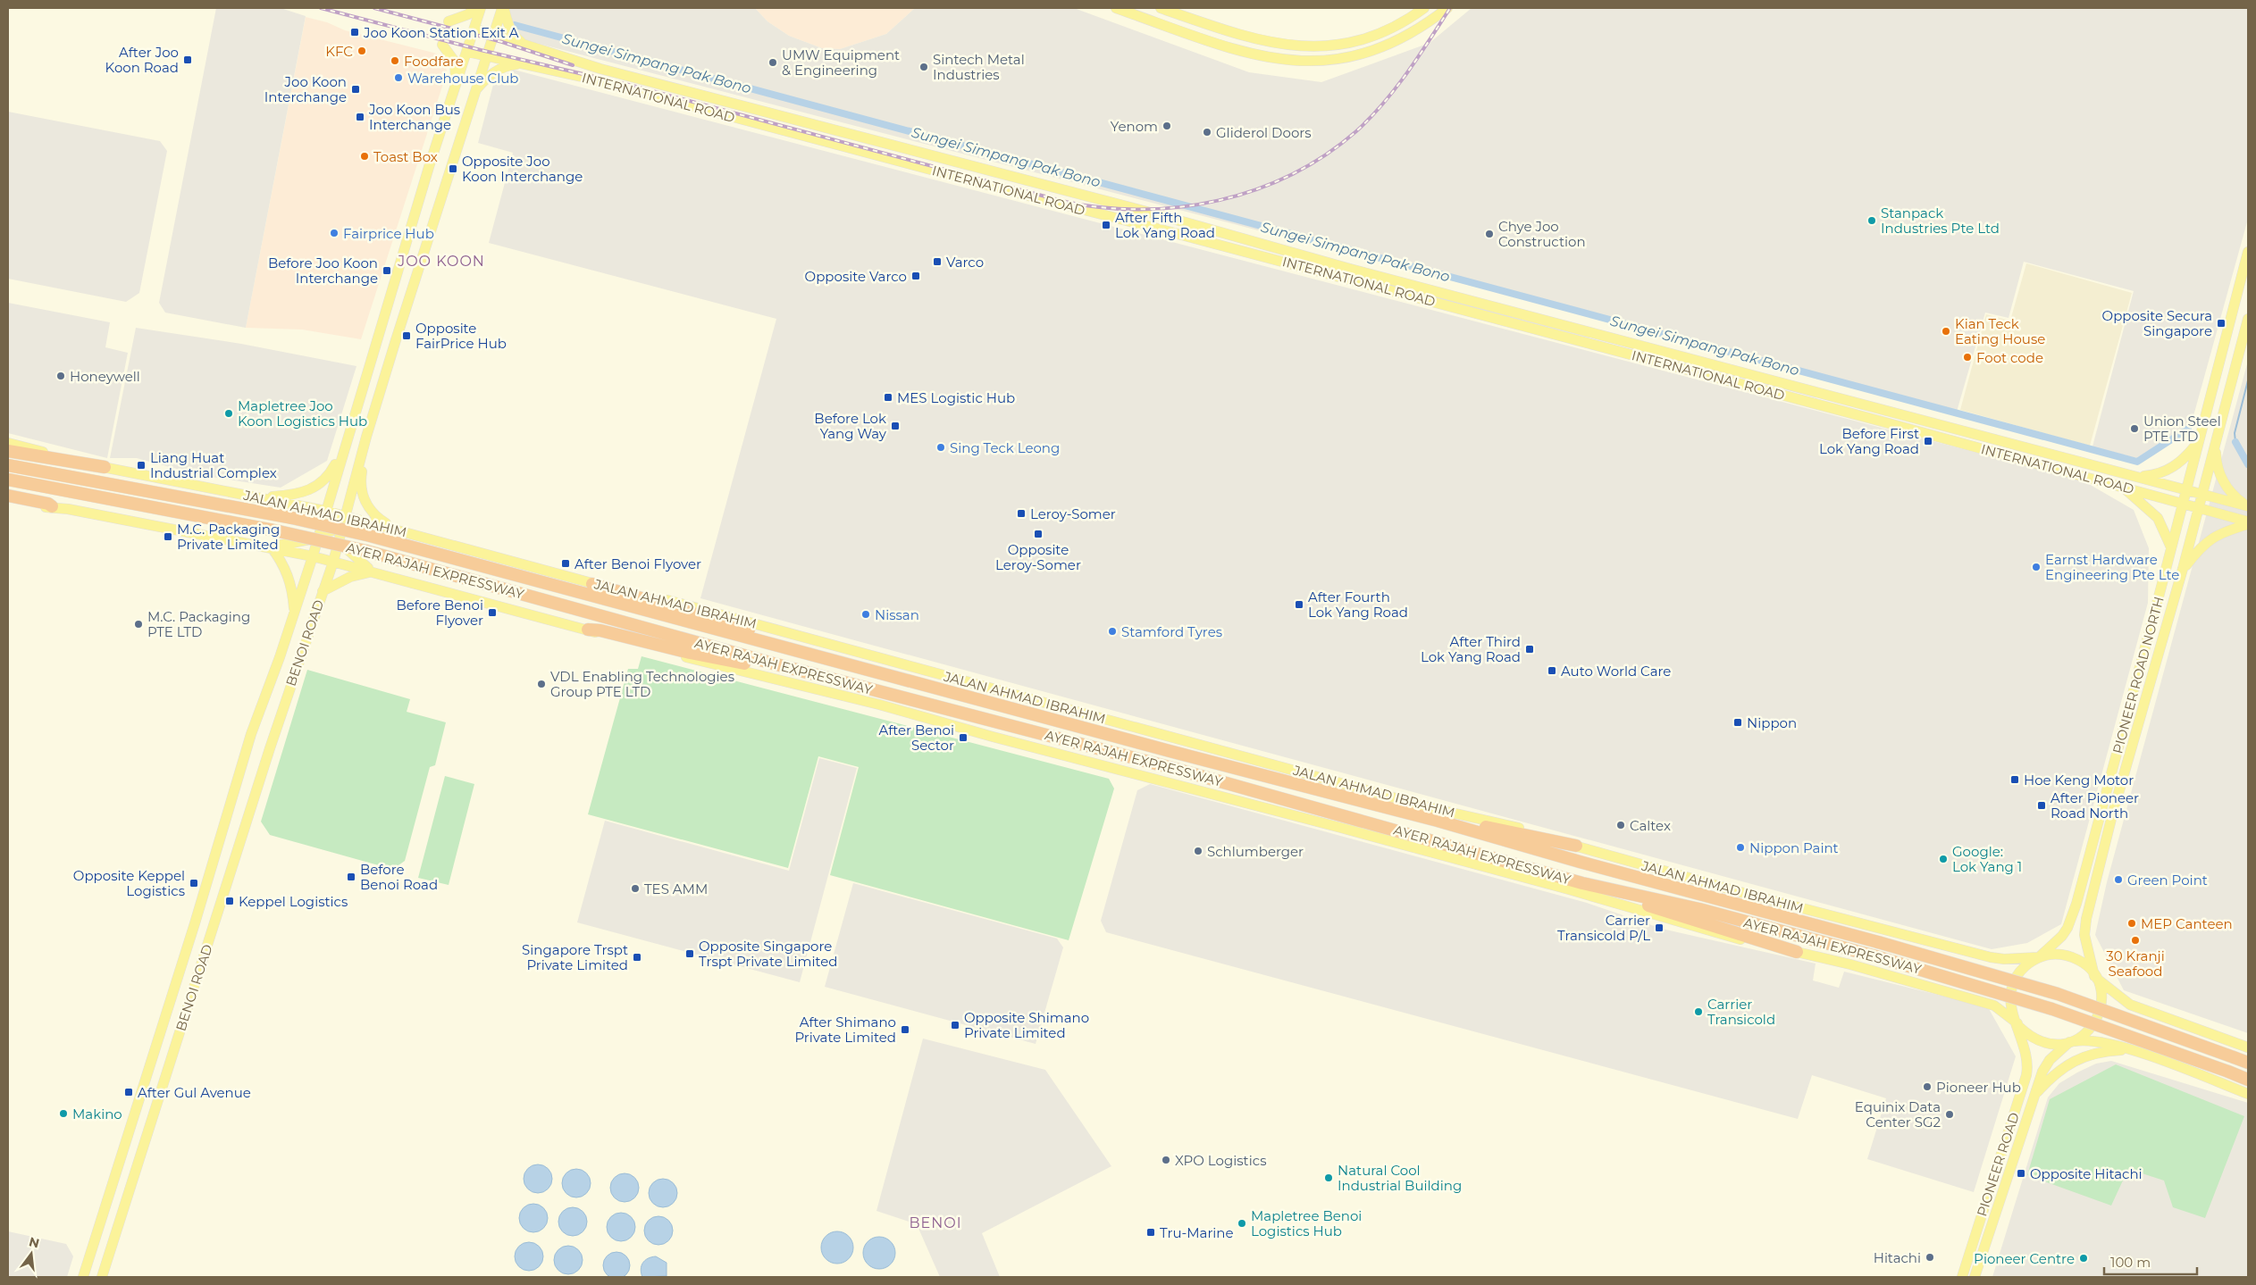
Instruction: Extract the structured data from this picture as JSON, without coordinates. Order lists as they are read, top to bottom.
{
  "streets": {
    "highway": ["AYER RAJAH EXPRESSWAY"],
    "main road": [
      "INTERNATIONAL ROAD",
      "JALAN AHMAD IBRAHIM",
      "BENOI ROAD",
      "PIONEER ROAD NORTH",
      "PIONEER ROAD"
    ]
  },
  "crossings": [
    ["INTERNATIONAL ROAD", "BENOI ROAD"],
    ["INTERNATIONAL ROAD", "PIONEER ROAD NORTH"],
    ["JALAN AHMAD IBRAHIM", "BENOI ROAD"],
    ["JALAN AHMAD IBRAHIM", "PIONEER ROAD NORTH"],
    ["JALAN AHMAD IBRAHIM", "PIONEER ROAD"],
    ["PIONEER ROAD NORTH", "PIONEER ROAD"]
  ],
  "districts": ["JOO KOON", "BENOI"],
  "water": ["Sungei Simpang Pak Bono"],
  "places": {
    "transit": [
      "Joo Koon Station Exit A",
      "After Joo Koon Road",
      "Joo Koon Interchange",
      "Joo Koon Bus Interchange",
      "Opposite Joo Koon Interchange",
      "After Fifth Lok Yang Road",
      "Varco",
      "Before Joo Koon Interchange",
      "Opposite Varco",
      "Opposite Secura Singapore",
      "Opposite FairPrice Hub",
      "MES Logistic Hub",
      "Before Lok Yang Way",
      "Before First Lok Yang Road",
      "Liang Huat Industrial Complex",
      "Leroy-Somer",
      "Opposite Leroy-Somer",
      "M.C. Packaging Private Limited",
      "After Benoi Flyover",
      "After Fourth Lok Yang Road",
      "Before Benoi Flyover",
      "After Third Lok Yang Road",
      "Auto World Care",
      "Nippon",
      "After Benoi Sector",
      "Hoe Keng Motor",
      "After Pioneer Road North",
      "Before Benoi Road",
      "Opposite Keppel Logistics",
      "Keppel Logistics",
      "Carrier Transicold P/L",
      "Opposite Singapore Trspt Private Limited",
      "Singapore Trspt Private Limited",
      "Opposite Shimano Private Limited",
      "After Shimano Private Limited",
      "After Gul Avenue",
      "Opposite Hitachi",
      "Tru-Marine"
    ],
    "other": [
      "KFC",
      "Foodfare",
      "UMW Equipment & Engineering",
      "Sintech Metal Industries",
      "Warehouse Club",
      "Yenom",
      "Gliderol Doors",
      "Toast Box",
      "Stanpack Industries Pte Ltd",
      "Fairprice Hub",
      "Chye Joo Construction",
      "Kian Teck Eating House",
      "Foot code",
      "Honeywell",
      "Mapletree Joo Koon Logistics Hub",
      "Union Steel PTE LTD",
      "Sing Teck Leong",
      "Earnst Hardware Engineering Pte Lte",
      "Nissan",
      "M.C. Packaging PTE LTD",
      "Stamford Tyres",
      "VDL Enabling Technologies Group PTE LTD",
      "Caltex",
      "Nippon Paint",
      "Schlumberger",
      "Google: Lok Yang 1",
      "Green Point",
      "TES AMM",
      "MEP Canteen",
      "30 Kranji Seafood",
      "Carrier Transicold",
      "Pioneer Hub",
      "Makino",
      "Equinix Data Center SG2",
      "XPO Logistics",
      "Natural Cool Industrial Building",
      "Mapletree Benoi Logistics Hub",
      "Hitachi",
      "Pioneer Centre"
    ]
  },
  "scale_bar": "100 m",
  "north": "top"
}
